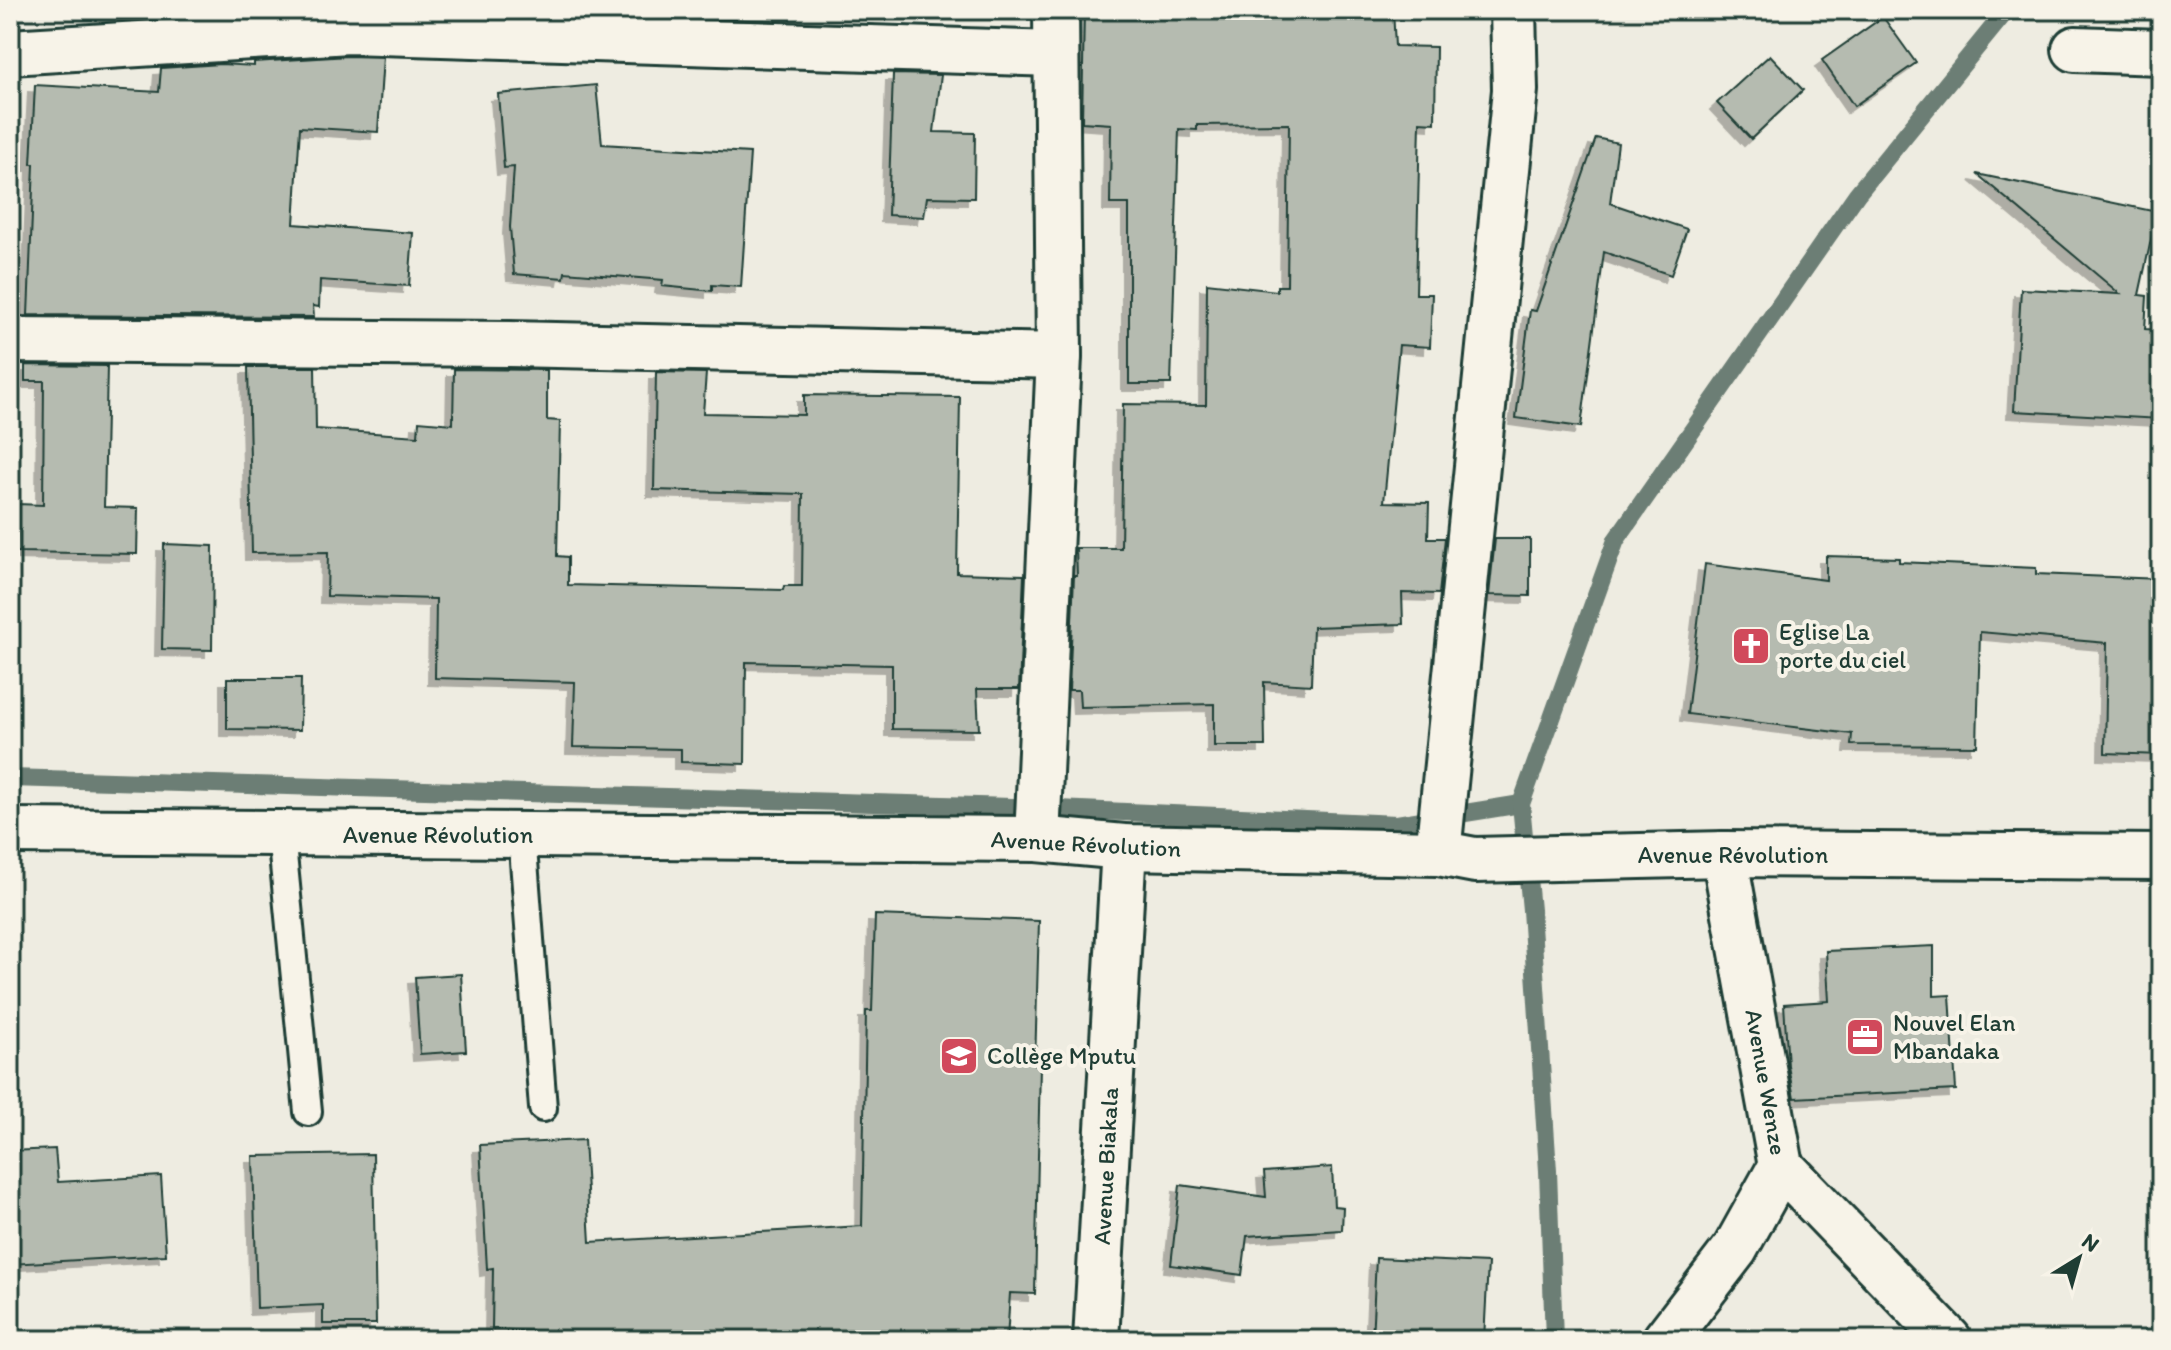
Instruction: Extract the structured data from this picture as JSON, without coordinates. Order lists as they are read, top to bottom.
{
  "streets": {
    "street": ["Avenue Révolution", "Avenue Wenze", "Avenue Biakala"]
  },
  "crossings": [
    ["Avenue Révolution", "Avenue Wenze"],
    ["Avenue Révolution", "Avenue Biakala"]
  ],
  "places": {
    "church": ["Eglise La porte du ciel"],
    "office": ["Nouvel Elan Mbandaka"],
    "school or university": ["Collège Mputu"]
  },
  "north": "top right"
}
